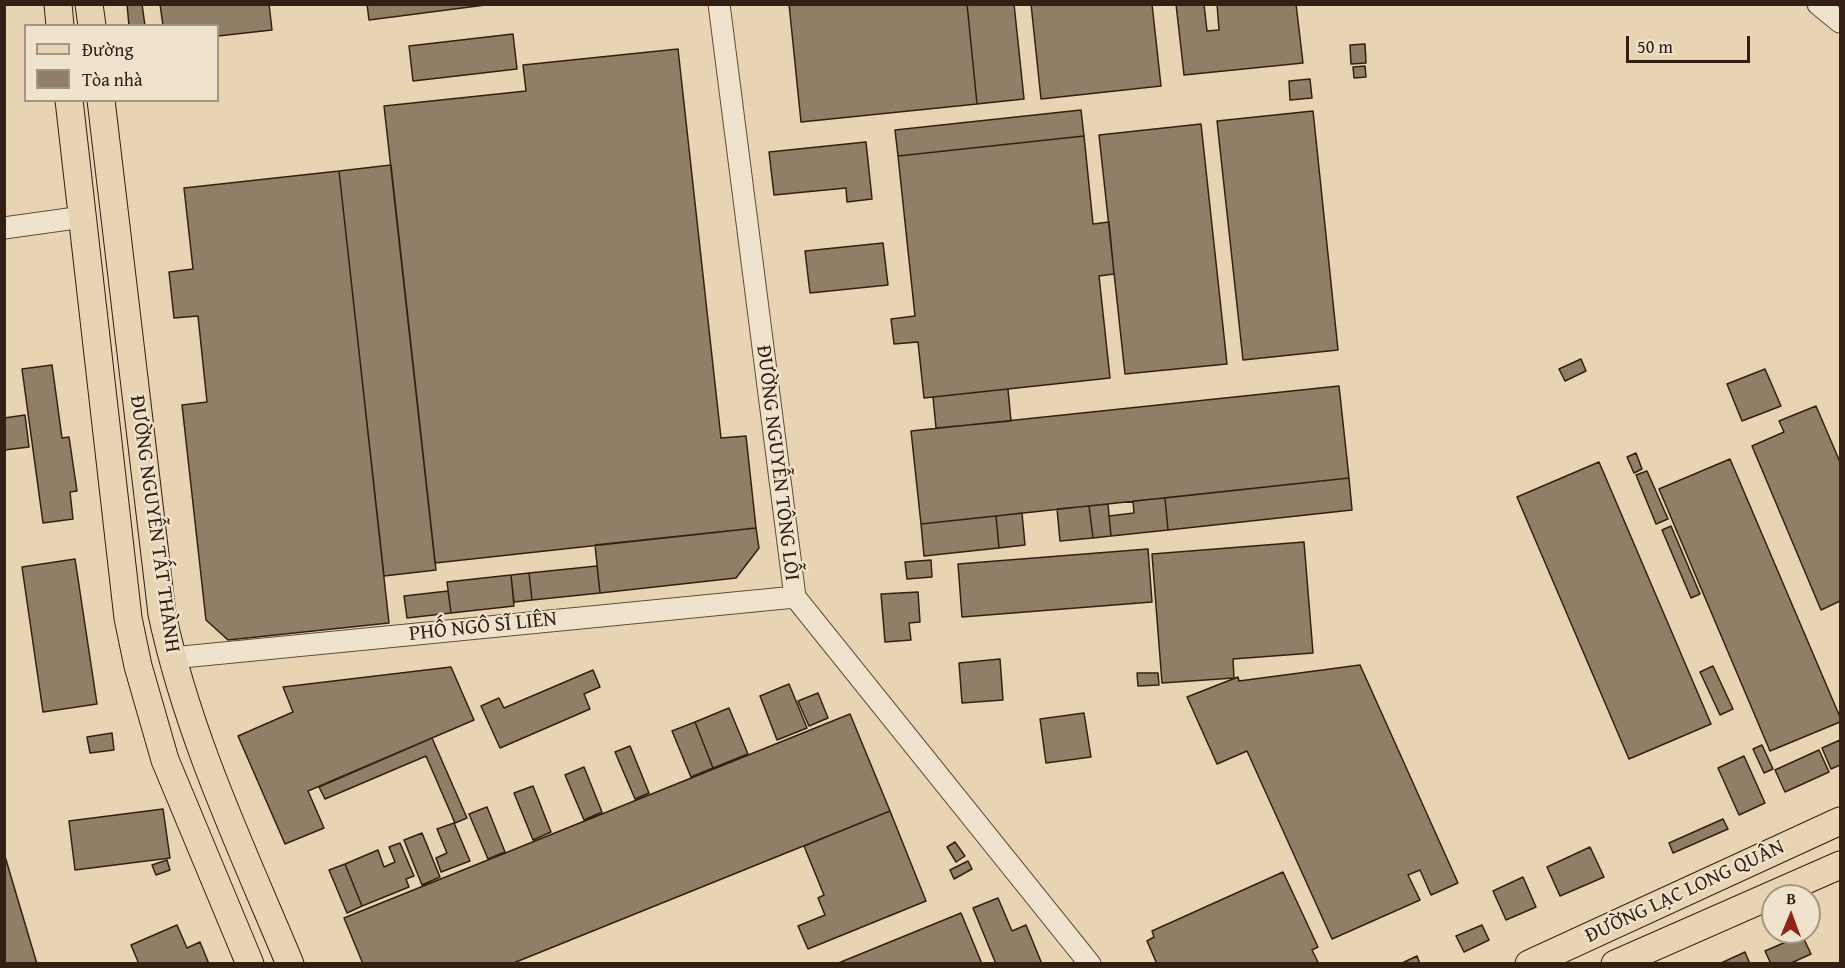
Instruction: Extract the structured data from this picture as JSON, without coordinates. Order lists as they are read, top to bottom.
{
  "streets": {
    "main road": ["ĐƯỜNG NGUYỄN TẤT THÀNH", "ĐƯỜNG LẠC LONG QUÂN"],
    "street": ["ĐƯỜNG NGUYỄN TÔNG LỖI", "PHỐ NGÔ SĨ LIÊN"]
  },
  "crossings": [
    ["ĐƯỜNG NGUYỄN TÔNG LỖI", "PHỐ NGÔ SĨ LIÊN"],
    ["ĐƯỜNG NGUYỄN TẤT THÀNH", "PHỐ NGÔ SĨ LIÊN"]
  ],
  "legend": ["Đường", "Tòa nhà"],
  "scale_bar": "50 m",
  "north": "top"
}
